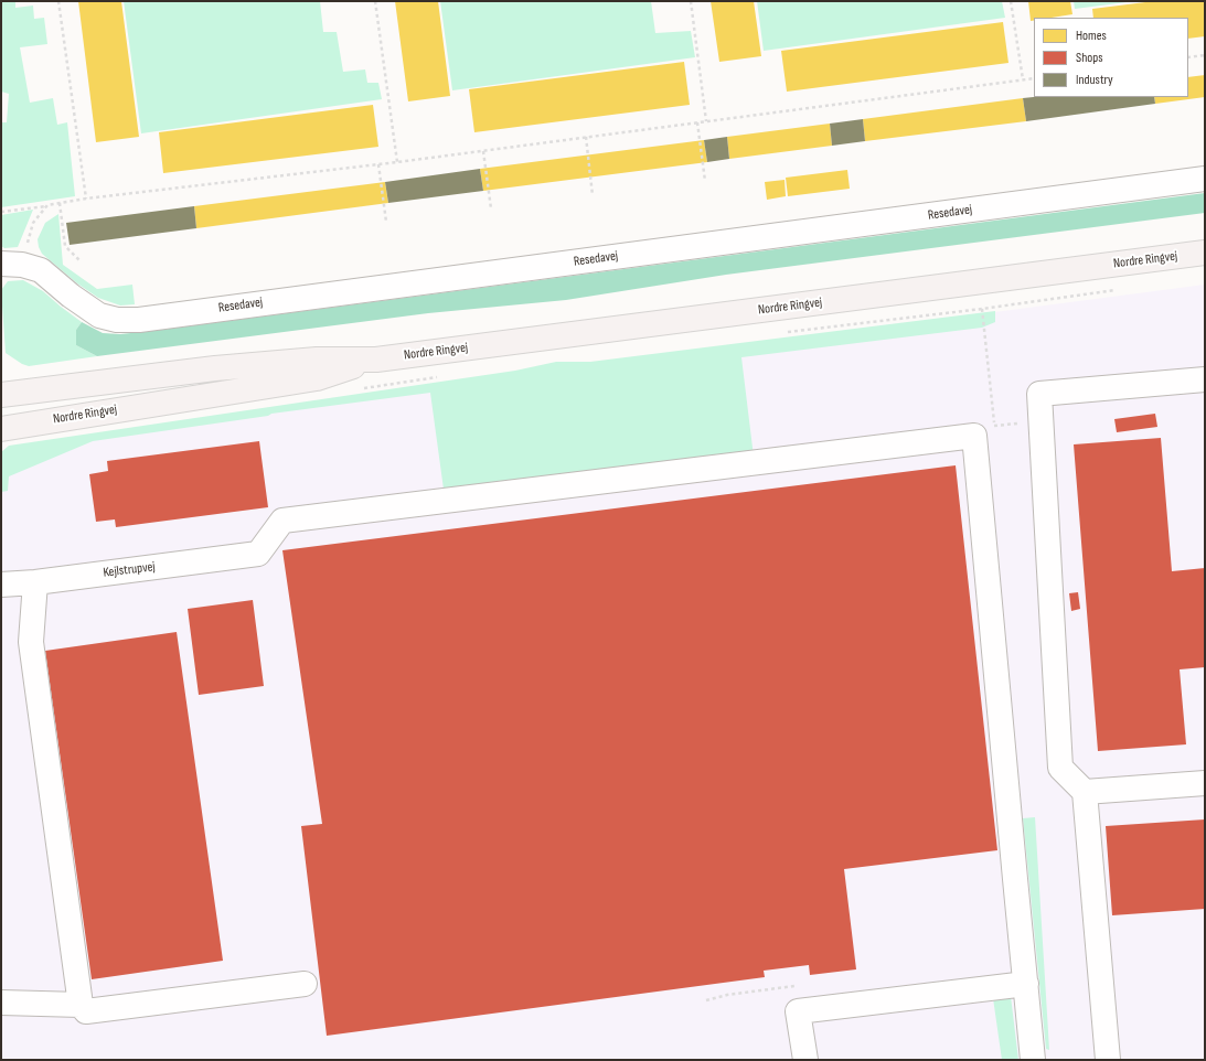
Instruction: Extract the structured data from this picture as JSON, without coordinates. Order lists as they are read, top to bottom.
{
  "streets": {
    "main road": ["Nordre Ringvej"],
    "street": ["Resedavej", "Kejlstrupvej"]
  },
  "legend": ["Homes", "Shops", "Industry"]
}
